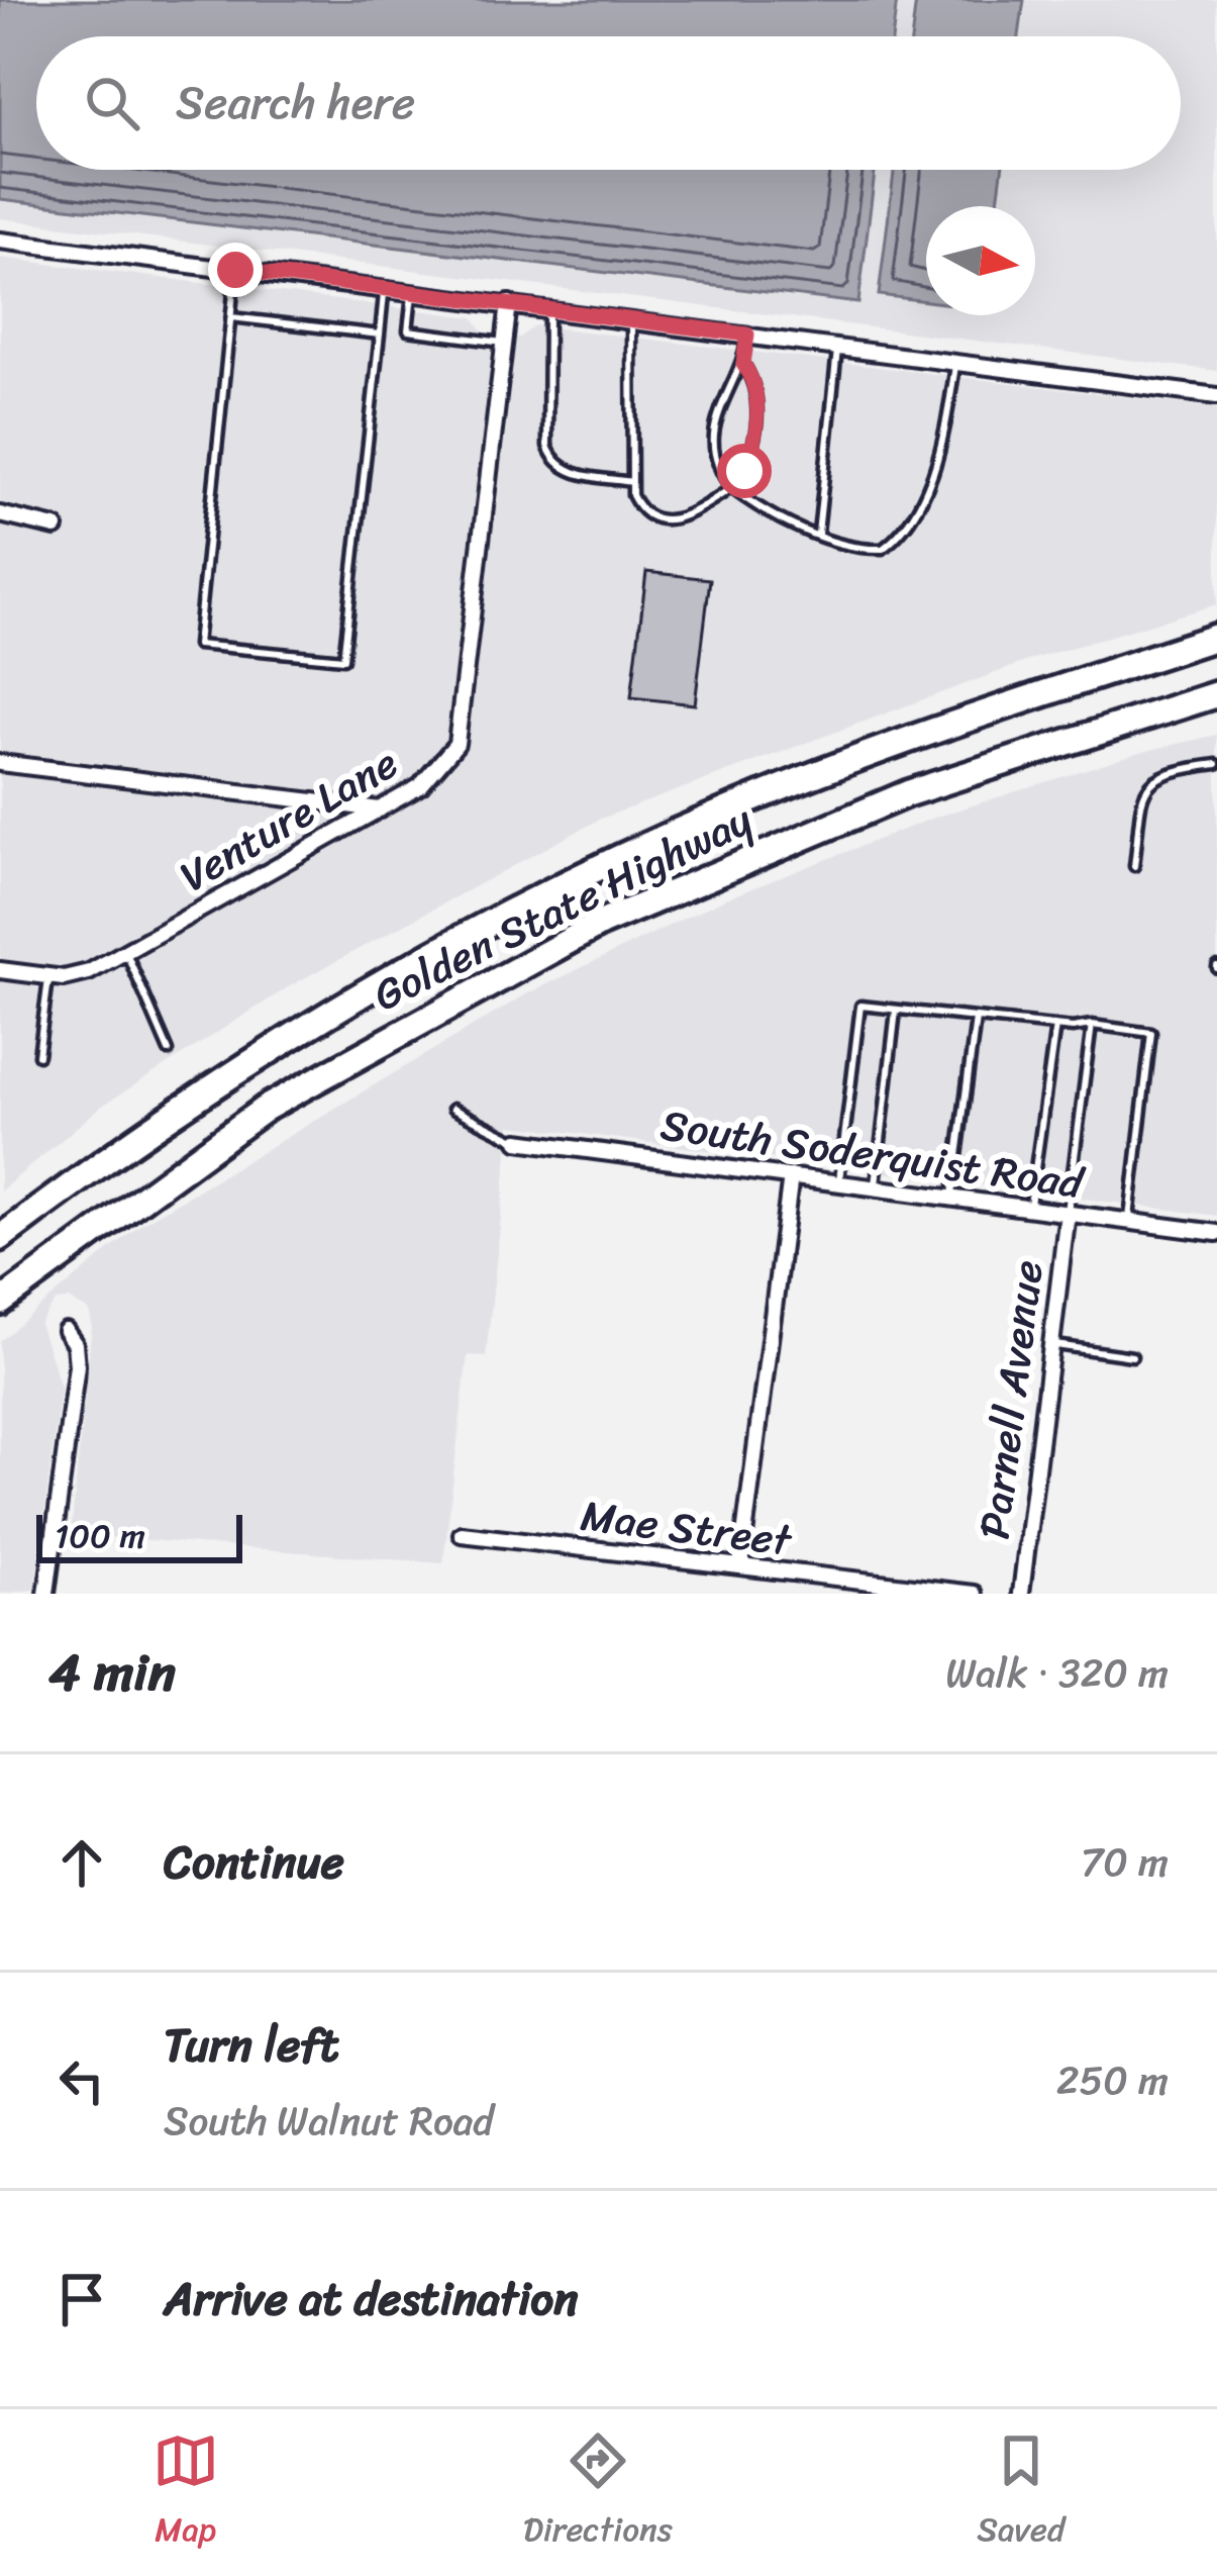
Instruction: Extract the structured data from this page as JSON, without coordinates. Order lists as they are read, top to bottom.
{
  "streets": {
    "highway": ["Golden State Highway"],
    "street": [
      "Venture Lane",
      "South Soderquist Road",
      "Parnell Avenue",
      "Mae Street"
    ]
  },
  "crossings": [
    ["South Soderquist Road", "Parnell Avenue"]
  ],
  "scale_bar": "100 m",
  "north": "right",
  "page": {
    "search": "Search here",
    "scale": "100 m",
    "heading": ["4 min", "Walk · 320 m"],
    "list": [
      ["Continue", "70 m"],
      ["Turn left", "South Walnut Road", "250 m"],
      "Arrive at destination"
    ],
    "nav": ["Map", "Directions", "Saved"]
  }
}
